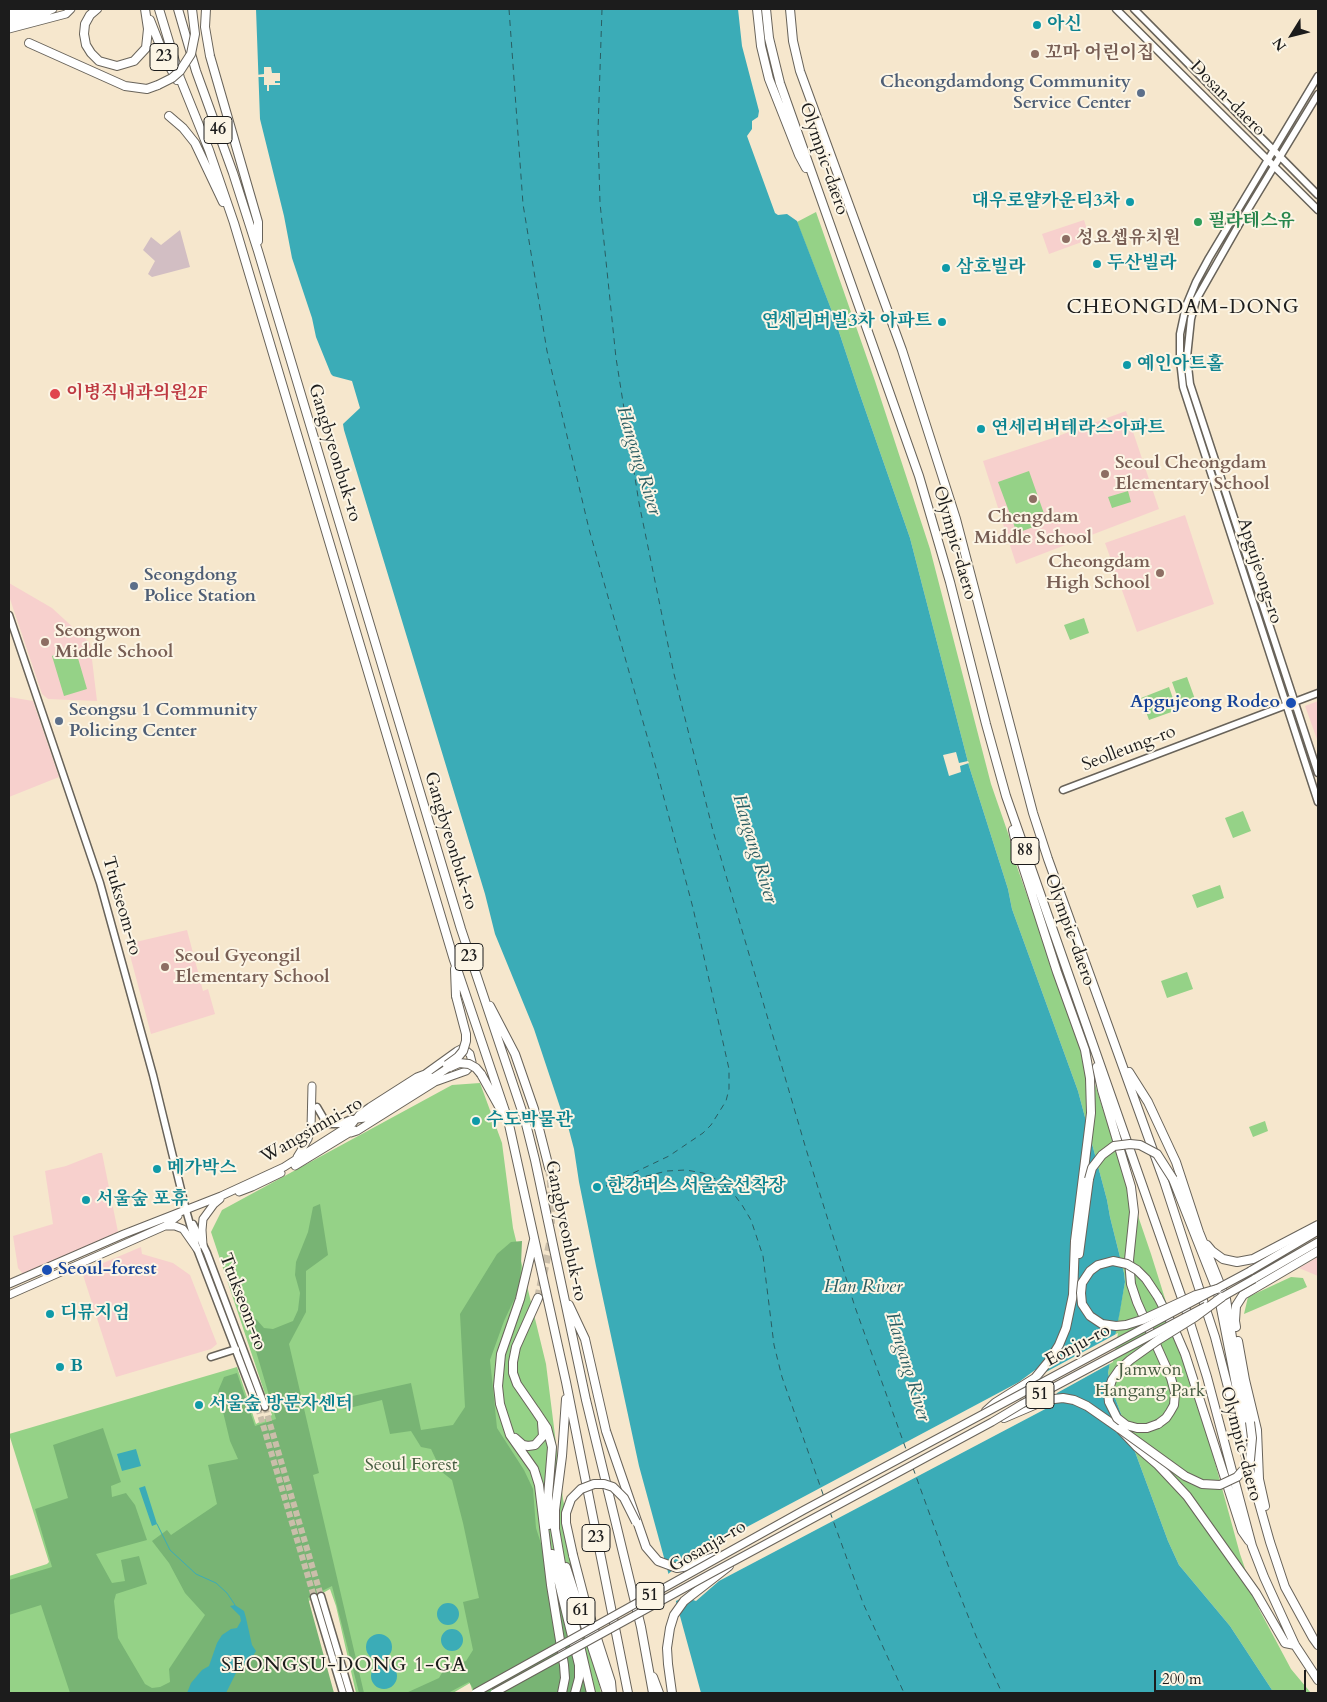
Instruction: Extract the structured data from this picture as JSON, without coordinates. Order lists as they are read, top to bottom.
{
  "streets": {
    "highway": [
      "23",
      "46",
      "Olympic-daero",
      "Gangbyeonbuk-ro",
      "88",
      "61"
    ],
    "main road": [
      "Dosan-daero",
      "Apgujeong-ro",
      "Seolleung-ro",
      "Ttukseom-ro",
      "Wangsimni-ro",
      "Eonju-ro",
      "51",
      "Gosanja-ro"
    ]
  },
  "crossings": [
    ["23", "Gangbyeonbuk-ro"],
    ["Dosan-daero", "Apgujeong-ro"],
    ["Gangbyeonbuk-ro", "61"],
    ["Apgujeong-ro", "Seolleung-ro"],
    ["Ttukseom-ro", "Wangsimni-ro"],
    ["Eonju-ro", "Gosanja-ro"]
  ],
  "districts": ["CHEONGDAM-DONG", "SEONGSU-DONG 1-GA"],
  "water": ["Hangang River", "Han River"],
  "parks": ["Jamwon Hangang Park", "Seoul Forest"],
  "places": [
    "아신",
    "꼬마 어린이집",
    "Cheongdamdong Community Service Center",
    "대우로얄카운티3차",
    "필라테스유",
    "성요셉유치원",
    "두산빌라",
    "삼호빌라",
    "연세리버빌3차 아파트",
    "예인아트홀",
    "이병직내과의원2F",
    "연세리버테라스아파트",
    "Seoul Cheongdam Elementary School",
    "Chengdam Middle School",
    "Cheongdam High School",
    "Seongdong Police Station",
    "Seongwon Middle School",
    "Apgujeong Rodeo",
    "Seongsu 1 Community Policing Center",
    "Seoul Gyeongil Elementary School",
    "수도박물관",
    "메가박스",
    "한강버스 서울숲선착장",
    "서울숲 포휴",
    "Seoul-forest",
    "디뮤지엄",
    "B",
    "서울숲 방문자센터"
  ],
  "scale_bar": "200 m",
  "north": "bottom left"
}
